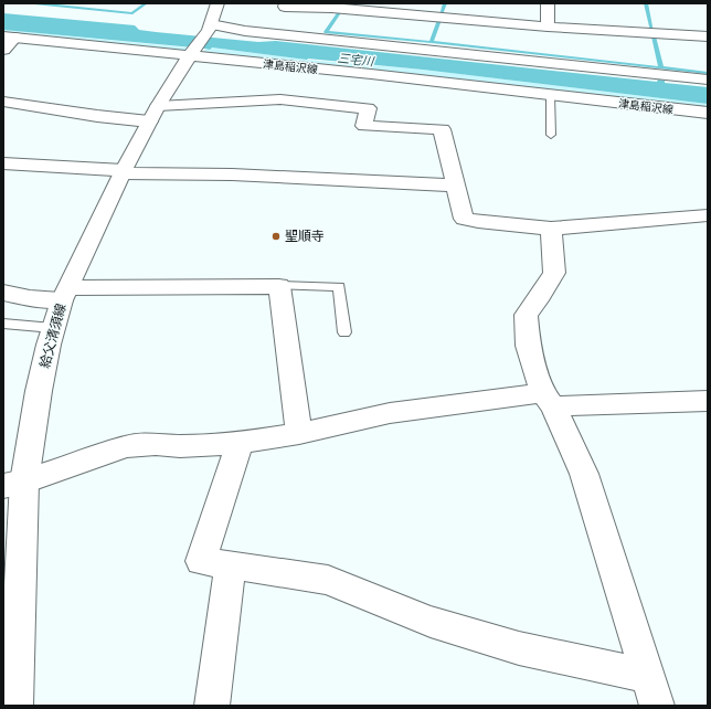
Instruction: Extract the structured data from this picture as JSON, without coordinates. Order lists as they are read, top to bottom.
{
  "streets": {
    "street": ["津島稲沢線", "給父清須線"]
  },
  "crossings": [
    ["津島稲沢線", "給父清須線"]
  ],
  "water": ["三宅川"],
  "places": ["聖順寺"]
}
